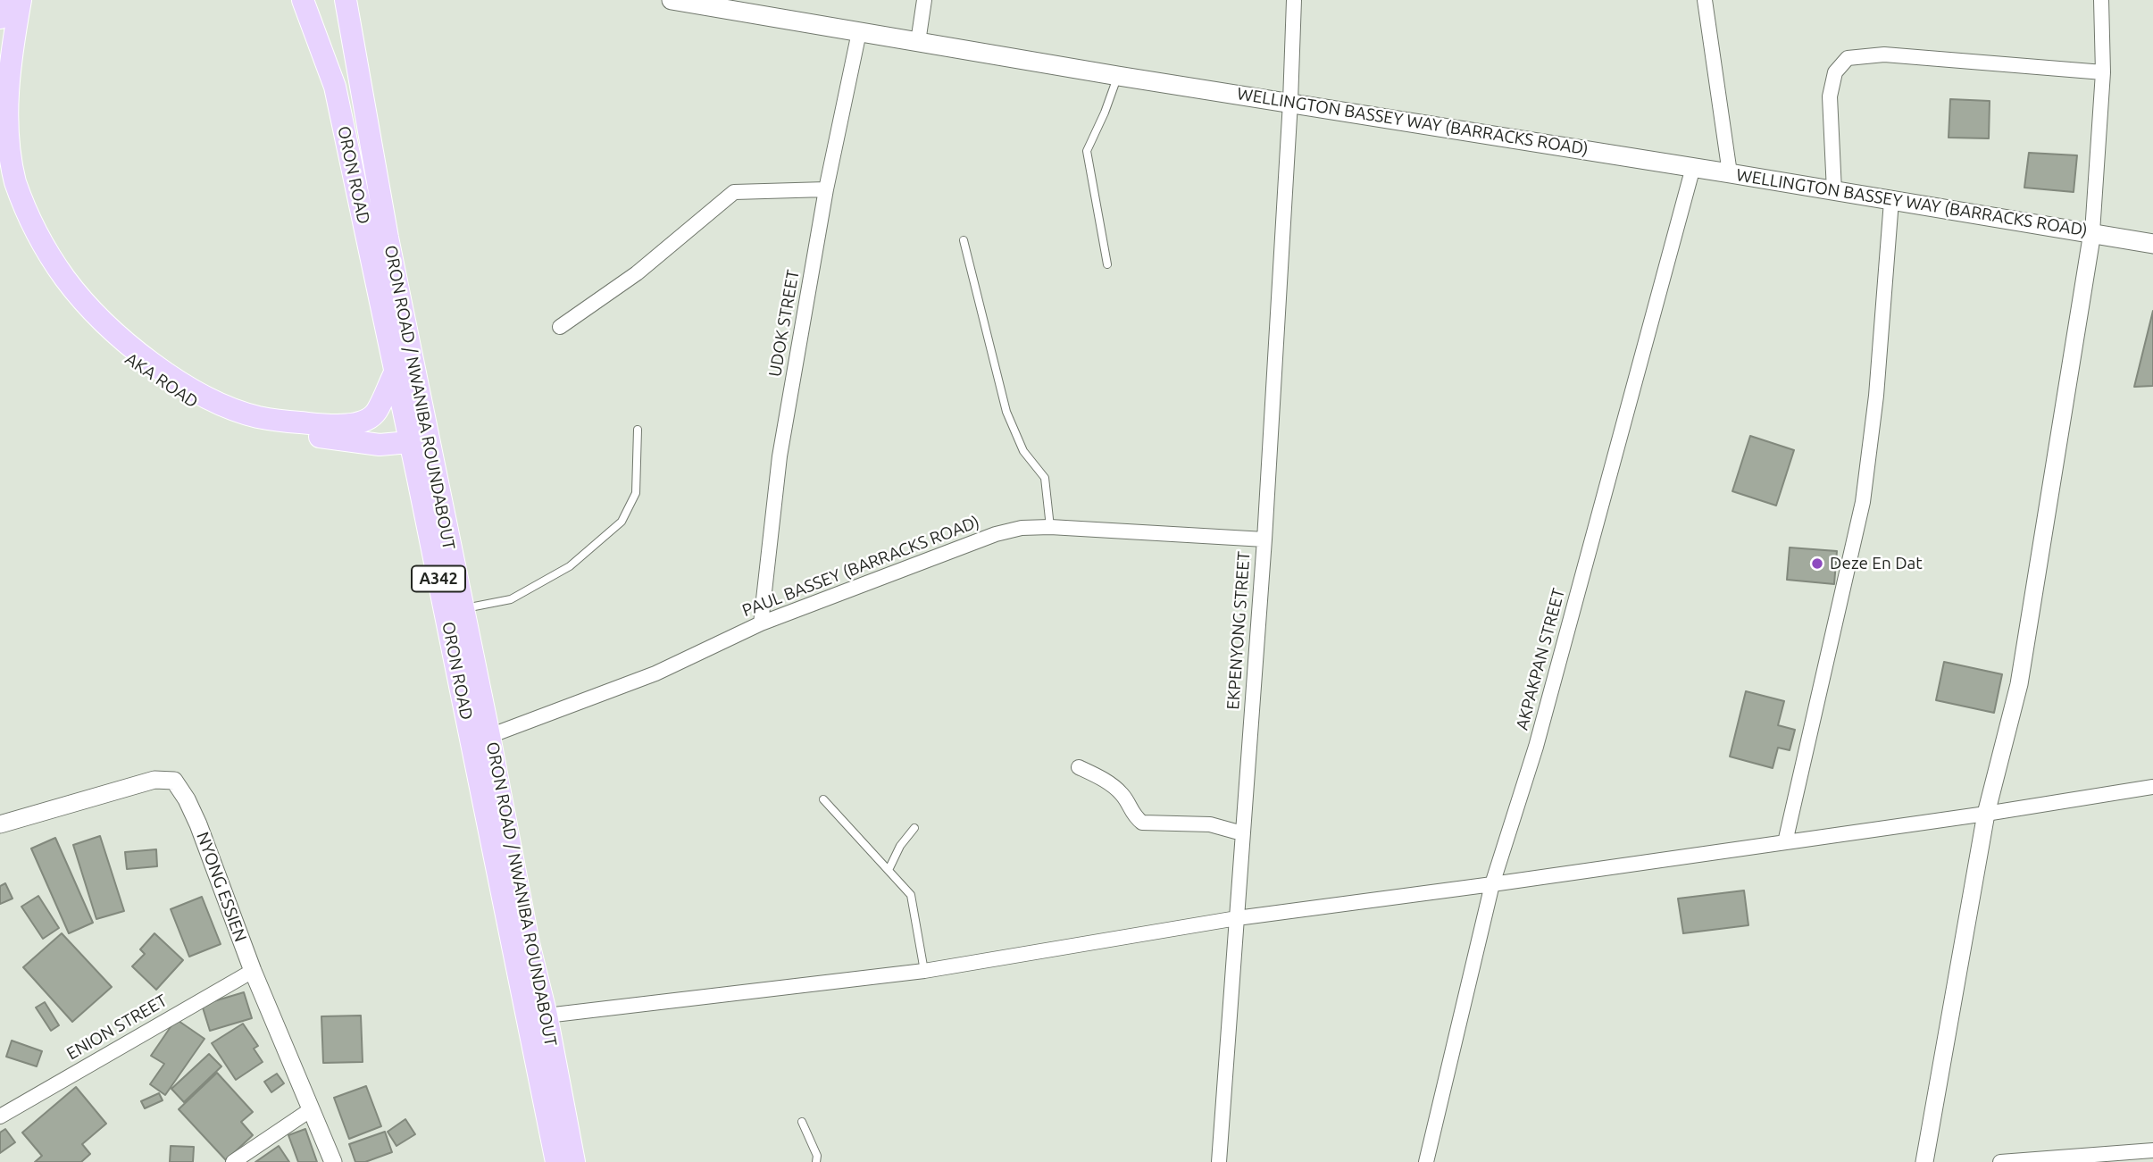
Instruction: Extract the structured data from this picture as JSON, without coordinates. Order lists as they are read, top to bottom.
{
  "streets": {
    "highway": [
      "ORON ROAD",
      "AKA ROAD",
      "ORON ROAD / NWANIBA ROUNDABOUT",
      "A342"
    ],
    "main road": ["WELLINGTON BASSEY WAY (BARRACKS ROAD)"],
    "street": [
      "UDOK STREET",
      "PAUL BASSEY (BARRACKS ROAD)",
      "EKPENYONG STREET",
      "AKPAKPAN STREET",
      "NYONG ESSIEN",
      "ENION STREET"
    ]
  },
  "crossings": [
    ["WELLINGTON BASSEY WAY (BARRACKS ROAD)", "UDOK STREET"],
    ["WELLINGTON BASSEY WAY (BARRACKS ROAD)", "EKPENYONG STREET"],
    ["WELLINGTON BASSEY WAY (BARRACKS ROAD)", "AKPAKPAN STREET"],
    ["ORON ROAD", "AKA ROAD"],
    ["UDOK STREET", "PAUL BASSEY (BARRACKS ROAD)"],
    ["ORON ROAD / NWANIBA ROUNDABOUT", "PAUL BASSEY (BARRACKS ROAD)"],
    ["PAUL BASSEY (BARRACKS ROAD)", "EKPENYONG STREET"],
    ["NYONG ESSIEN", "ENION STREET"]
  ],
  "places": ["Deze En Dat"]
}
